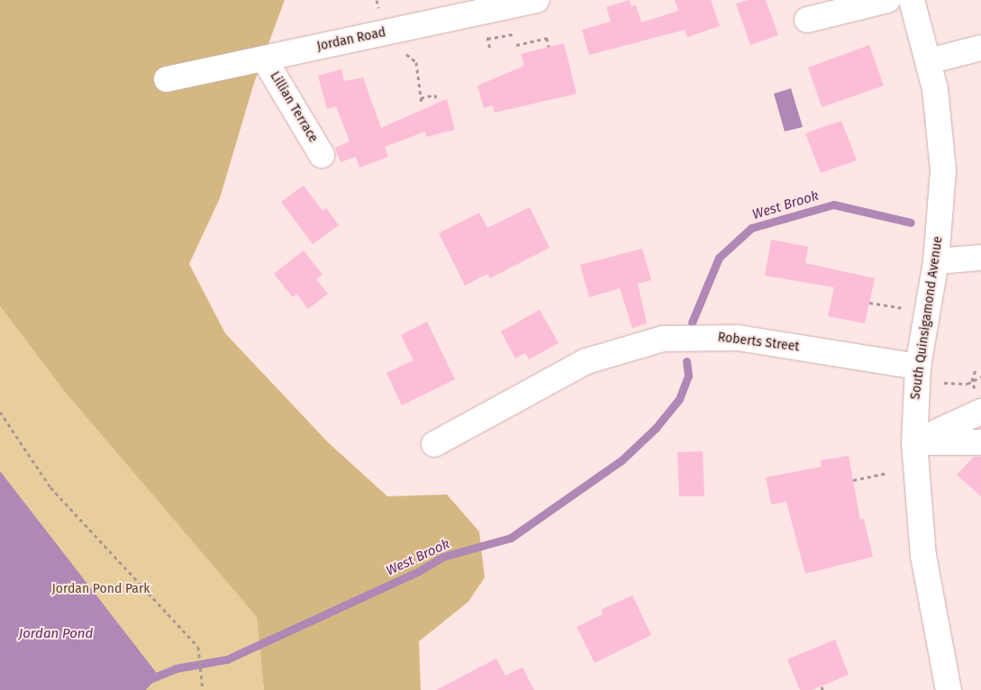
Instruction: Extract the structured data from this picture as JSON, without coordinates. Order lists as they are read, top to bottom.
{
  "streets": {
    "street": [
      "Jordan Road",
      "Lillian Terrace",
      "South Quinsigamond Avenue",
      "Roberts Street"
    ]
  },
  "crossings": [
    ["Jordan Road", "Lillian Terrace"],
    ["South Quinsigamond Avenue", "Roberts Street"]
  ],
  "water": ["West Brook", "Jordan Pond"],
  "parks": ["Jordan Pond Park"]
}
